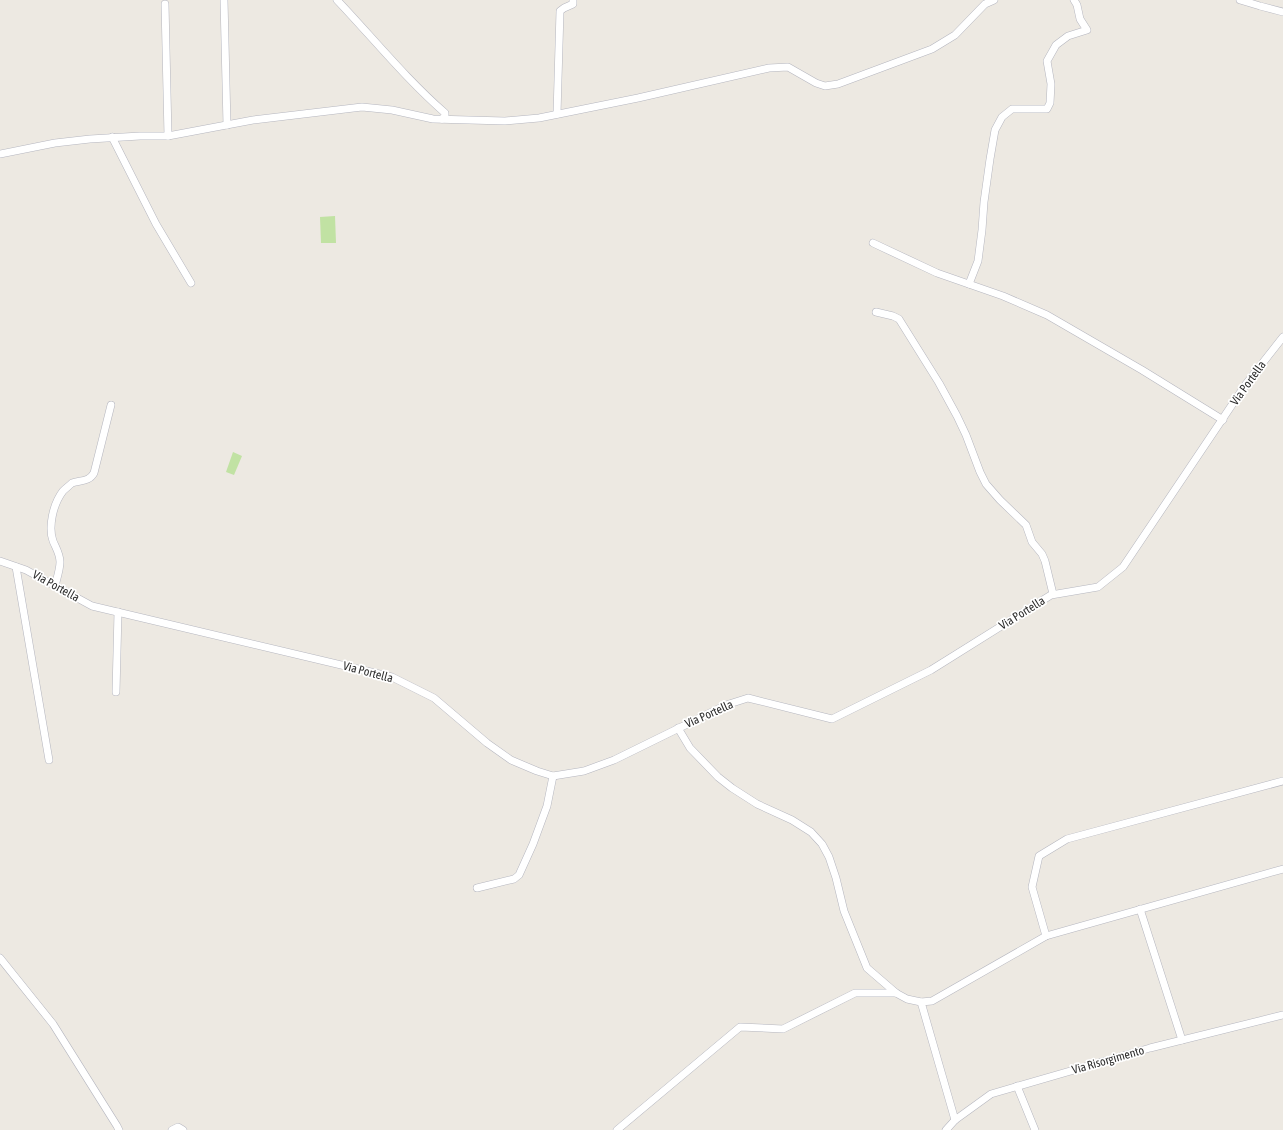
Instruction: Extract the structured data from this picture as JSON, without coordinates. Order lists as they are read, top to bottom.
{
  "streets": {
    "street": ["Via Portella", "Via Risorgimento"]
  }
}
